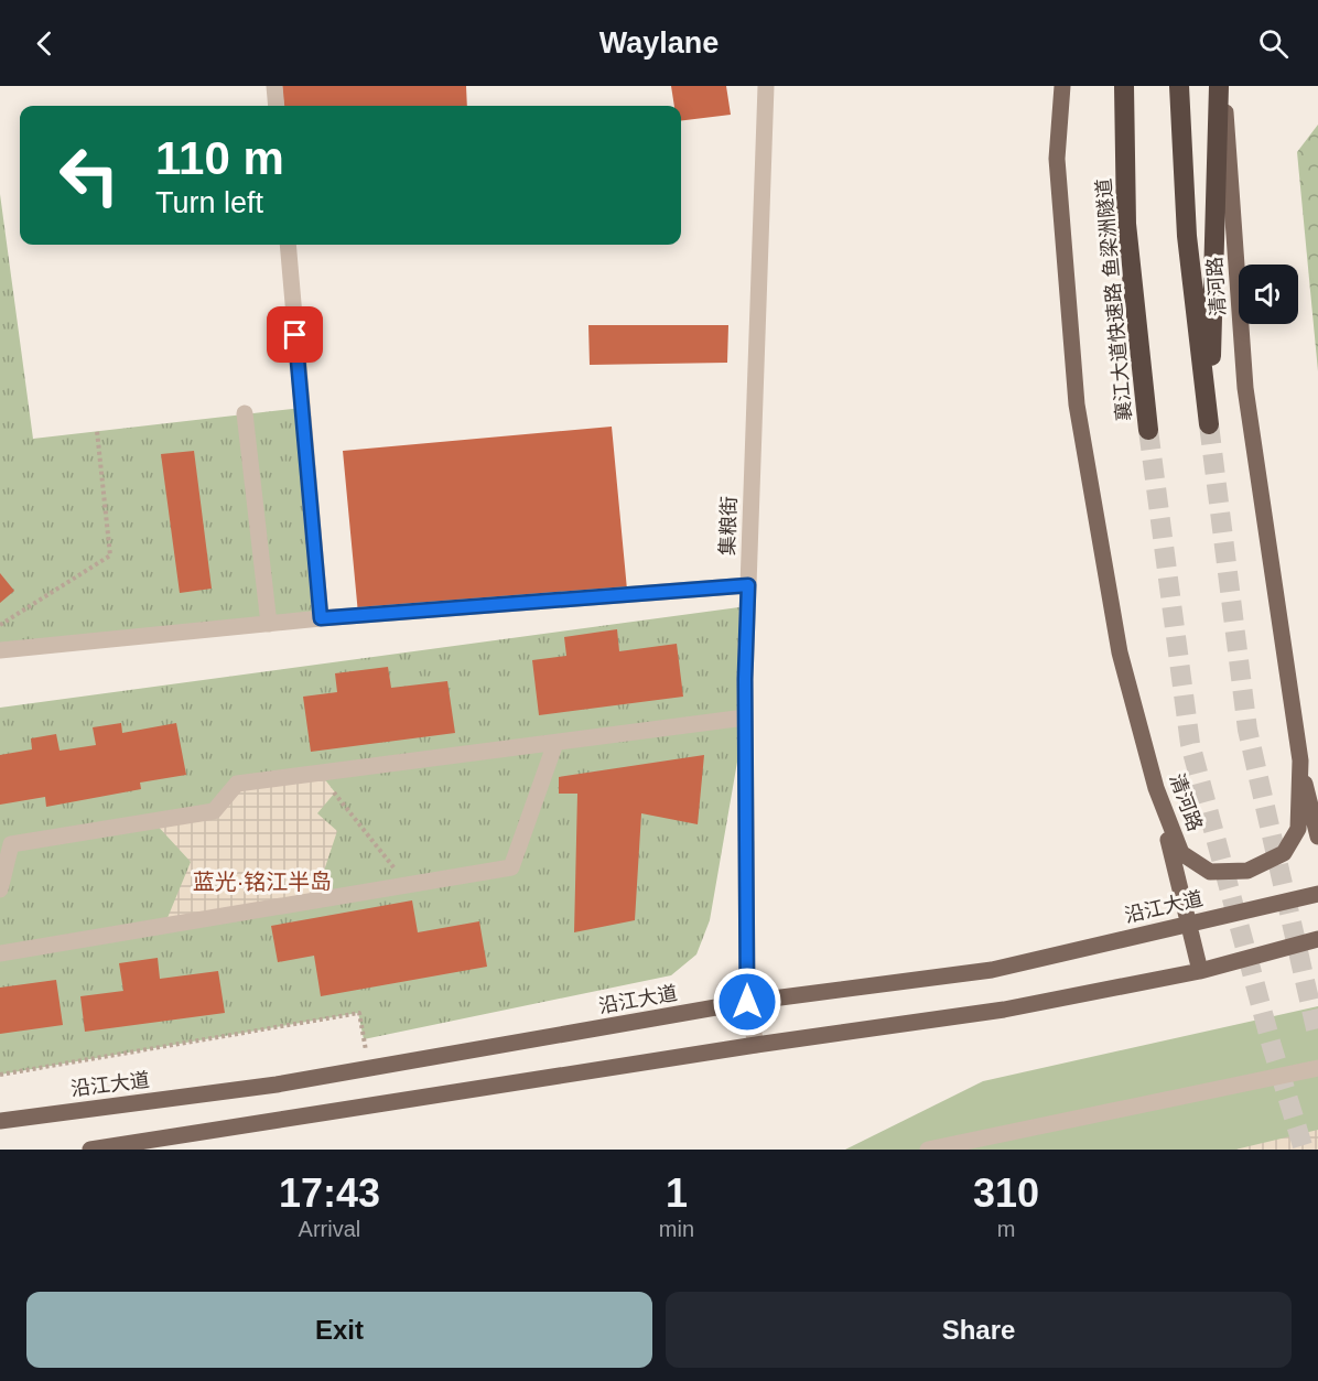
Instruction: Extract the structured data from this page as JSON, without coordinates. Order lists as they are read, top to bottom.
{
  "streets": {
    "highway": ["襄江大道快速路 鱼梁洲隧道"],
    "main road": ["清河路", "沿江大道"],
    "street": ["集粮街"]
  },
  "crossings": [
    ["集粮街", "沿江大道"]
  ],
  "districts": ["蓝光·铭江半岛"],
  "page": {
    "header": "Waylane",
    "turn": ["110 m", "Turn left"],
    "eta": [
      "17:43",
      "Arrival",
      "1",
      "min",
      "310",
      "m"
    ],
    "buttons": ["Exit", "Share"]
  }
}
